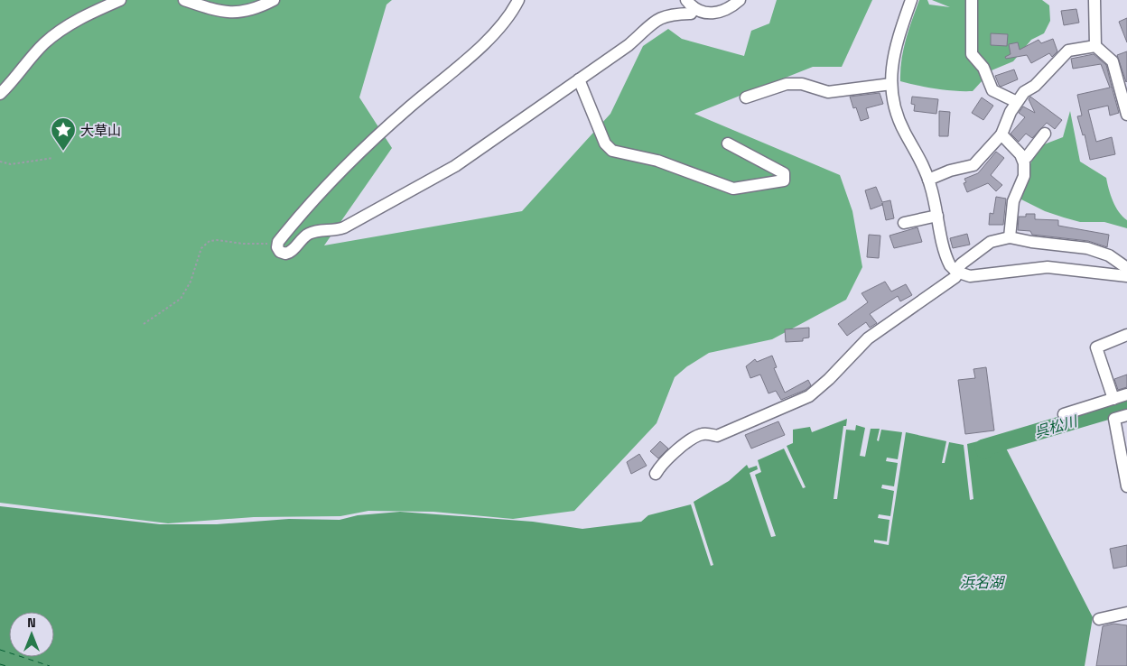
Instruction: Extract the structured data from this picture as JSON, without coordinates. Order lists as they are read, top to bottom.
{
  "water": ["呉松川", "浜名湖"],
  "places": {
    "place": ["大草山"]
  },
  "north": "top"
}
